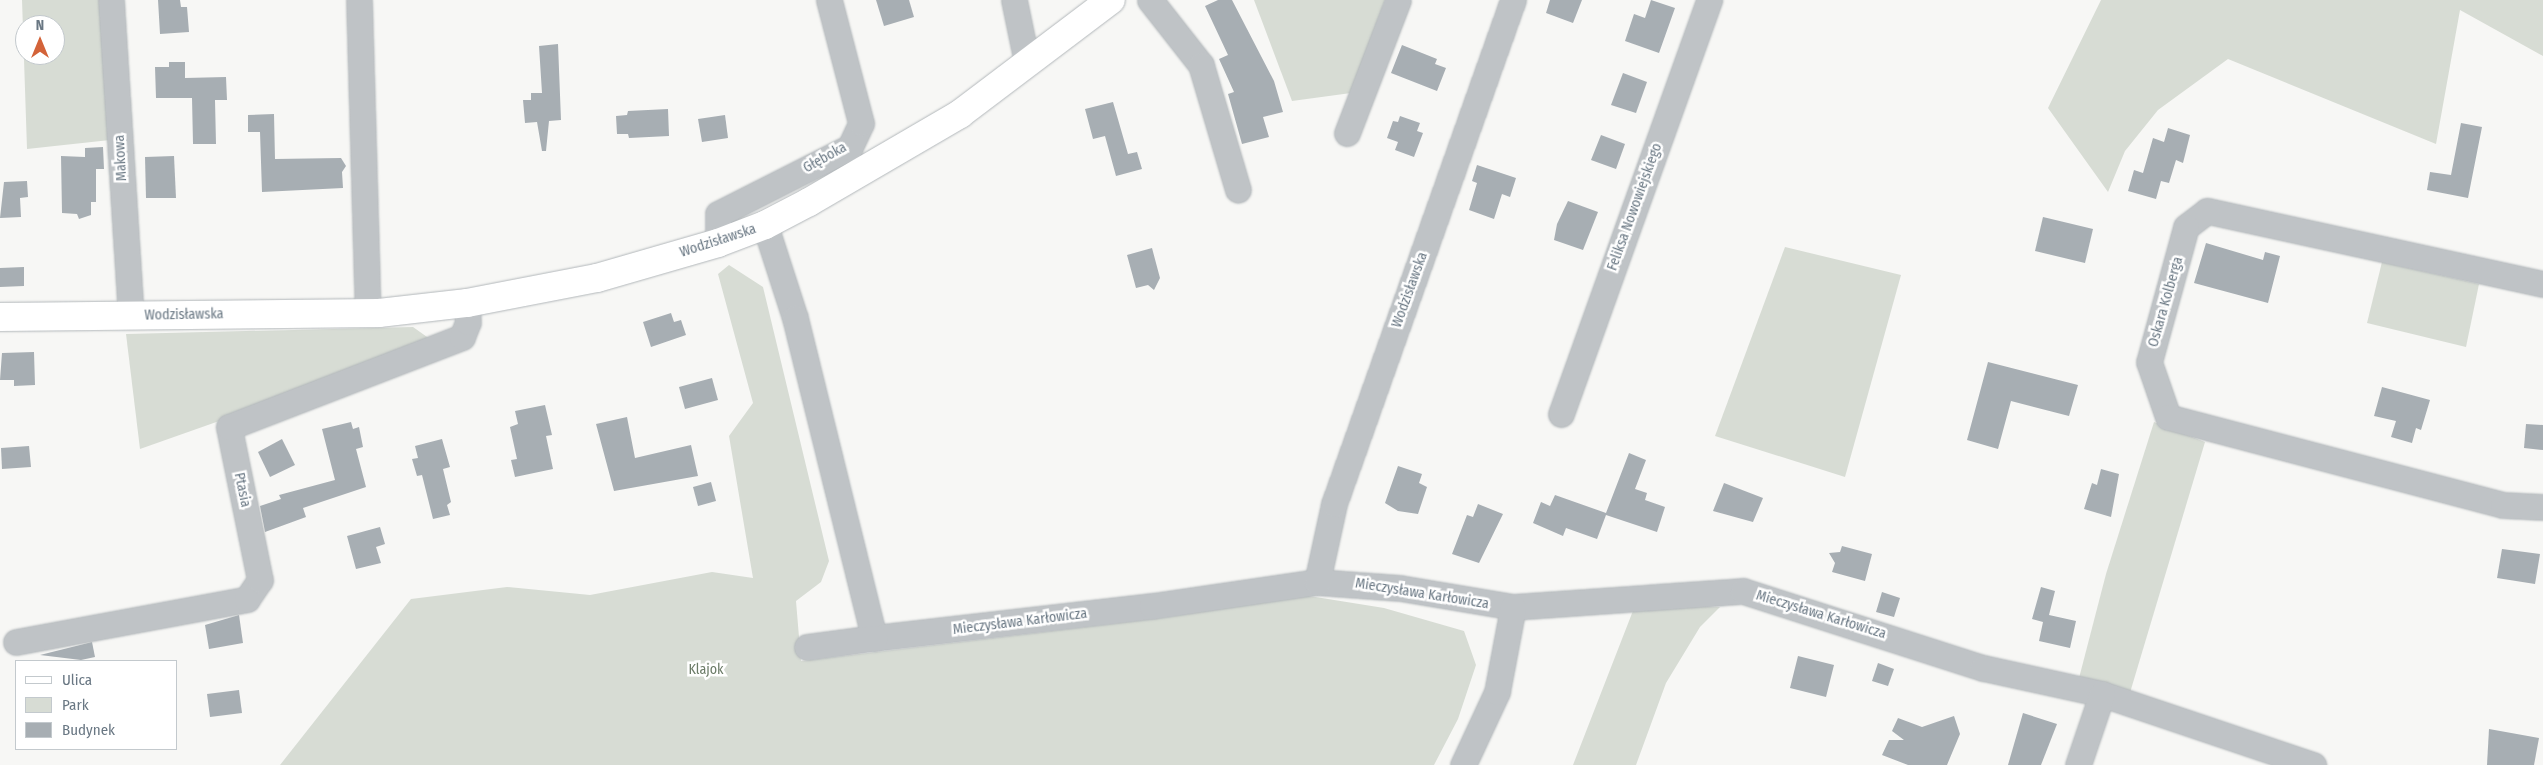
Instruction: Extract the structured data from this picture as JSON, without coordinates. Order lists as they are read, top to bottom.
{
  "streets": {
    "main road": ["Wodzisławska"],
    "street": [
      "Makowa",
      "Głęboka",
      "Feliksa Nowowiejskiego",
      "Oskara Kolberga",
      "Ptasia",
      "Mieczysława Karłowicza"
    ]
  },
  "crossings": [
    ["Makowa", "Wodzisławska"],
    ["Głęboka", "Wodzisławska"],
    ["Wodzisławska", "Ptasia"],
    ["Wodzisławska", "Mieczysława Karłowicza"]
  ],
  "parks": ["Klajok"],
  "legend": ["Ulica", "Park", "Budynek"],
  "north": "top"
}
